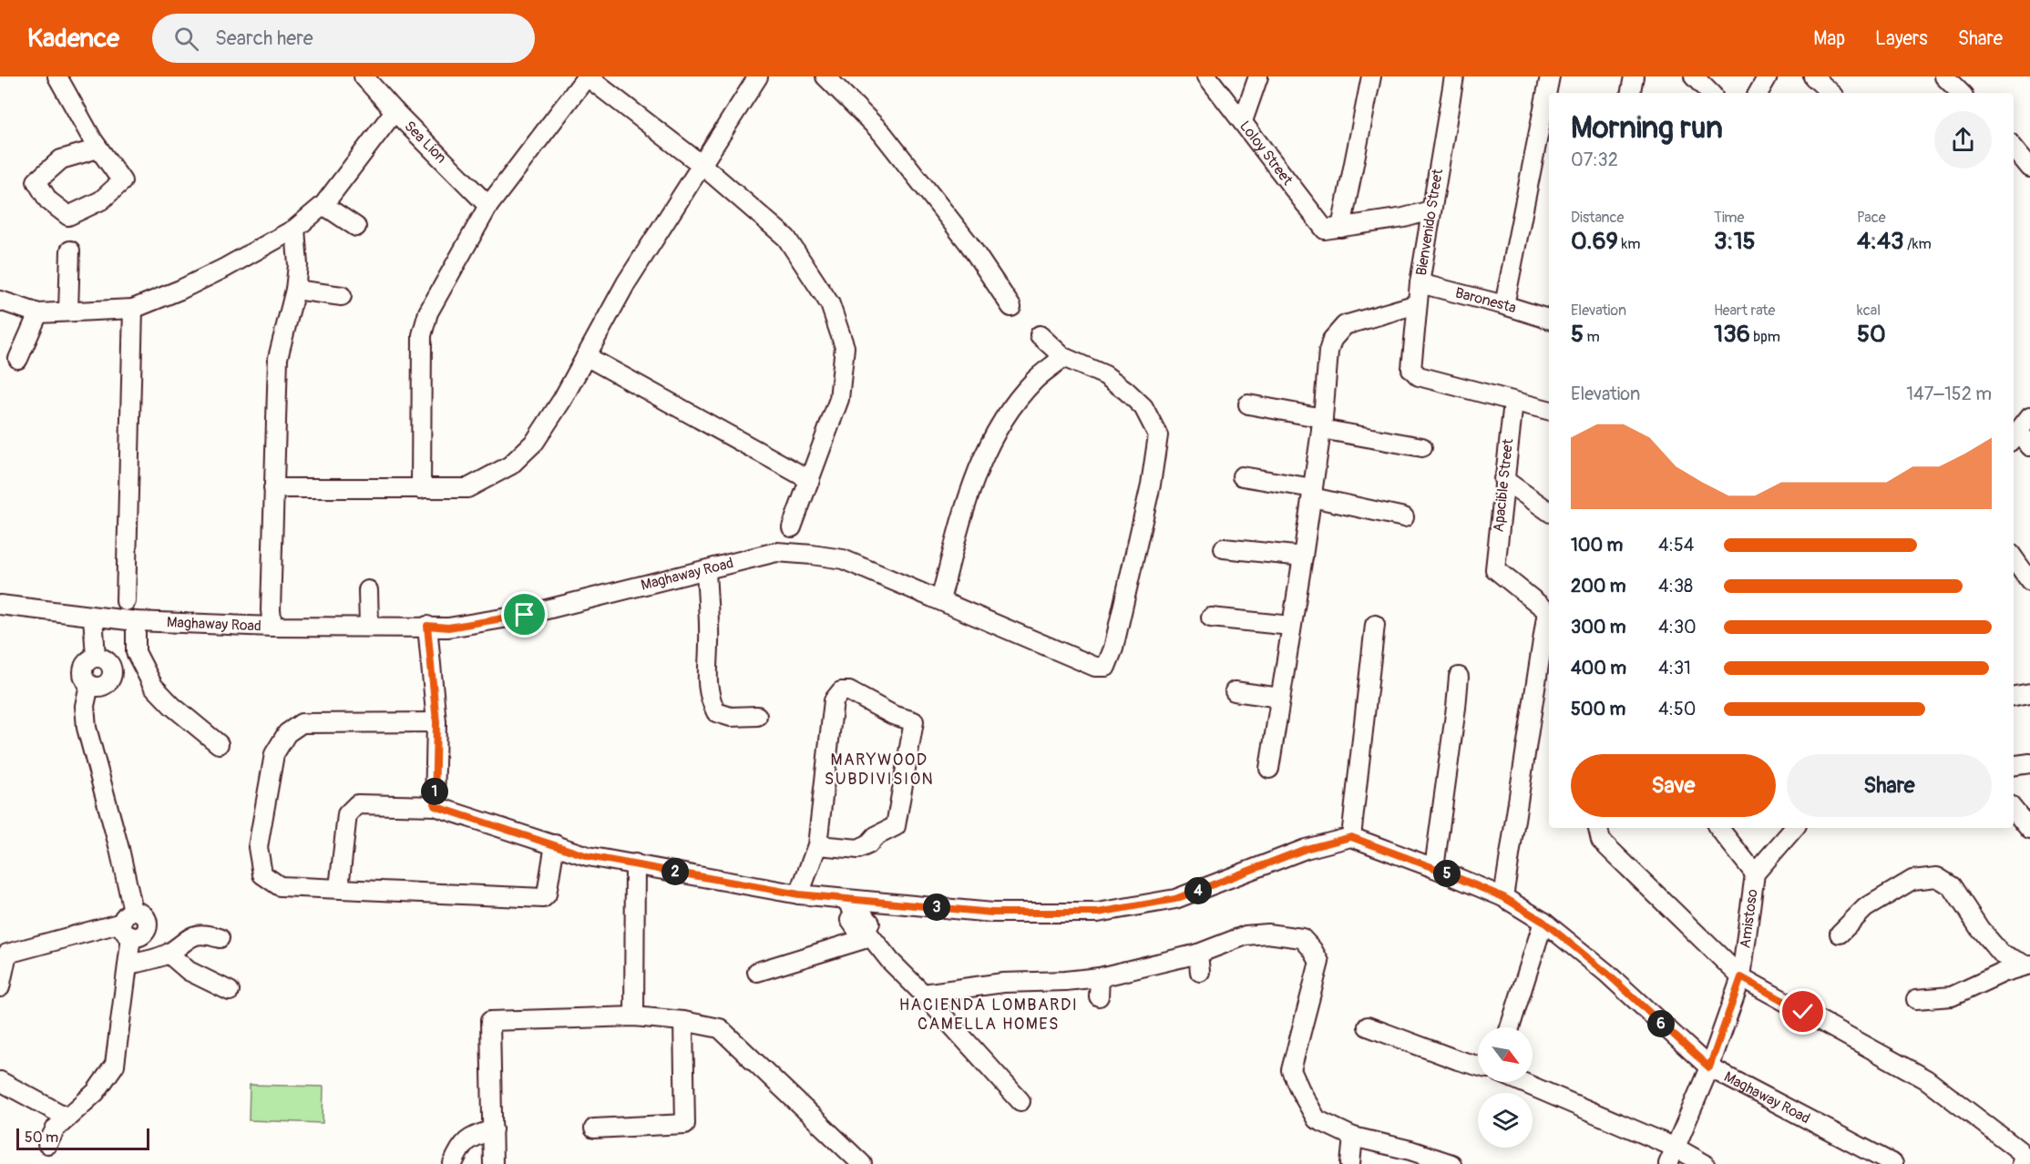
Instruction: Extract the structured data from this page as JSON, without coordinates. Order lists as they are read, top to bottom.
{
  "streets": {
    "street": [
      "Sea Lion",
      "Loloy Street",
      "Bienvenido Street",
      "Baronesta",
      "Apacible Street",
      "Maghaway Road",
      "Amistoso"
    ]
  },
  "crossings": [
    ["Bienvenido Street", "Baronesta"],
    ["Bienvenido Street", "Apacible Street"],
    ["Maghaway Road", "Amistoso"]
  ],
  "districts": ["MARYWOOD SUBDIVISION", "HACIENDA LOMBARDI CAMELLA HOMES"],
  "scale_bar": "50 m",
  "north": "bottom right",
  "page": {
    "header": "Kadence",
    "search": "Search here",
    "nav": ["Map", "Layers", "Share"],
    "heading": ["Morning run", "07:32"],
    "stats": [
      ["Distance", "0.69 km"],
      ["Time", "3:15"],
      ["Pace", "4:43 /km"],
      ["Elevation", "5 m"],
      ["Heart rate", "136 bpm"],
      ["kcal", "50"]
    ],
    "chart": ["Elevation", "147–152 m"],
    "list": [
      {
        "name": "100 m",
        "note": "4:54"
      },
      {
        "name": "200 m",
        "note": "4:38"
      },
      {
        "name": "300 m",
        "note": "4:30"
      },
      {
        "name": "400 m",
        "note": "4:31"
      },
      {
        "name": "500 m",
        "note": "4:50"
      }
    ],
    "buttons": ["Save", "Share"],
    "pins": [
      "1",
      "2",
      "5",
      "4",
      "3",
      "6"
    ],
    "scale": "50 m"
  }
}
